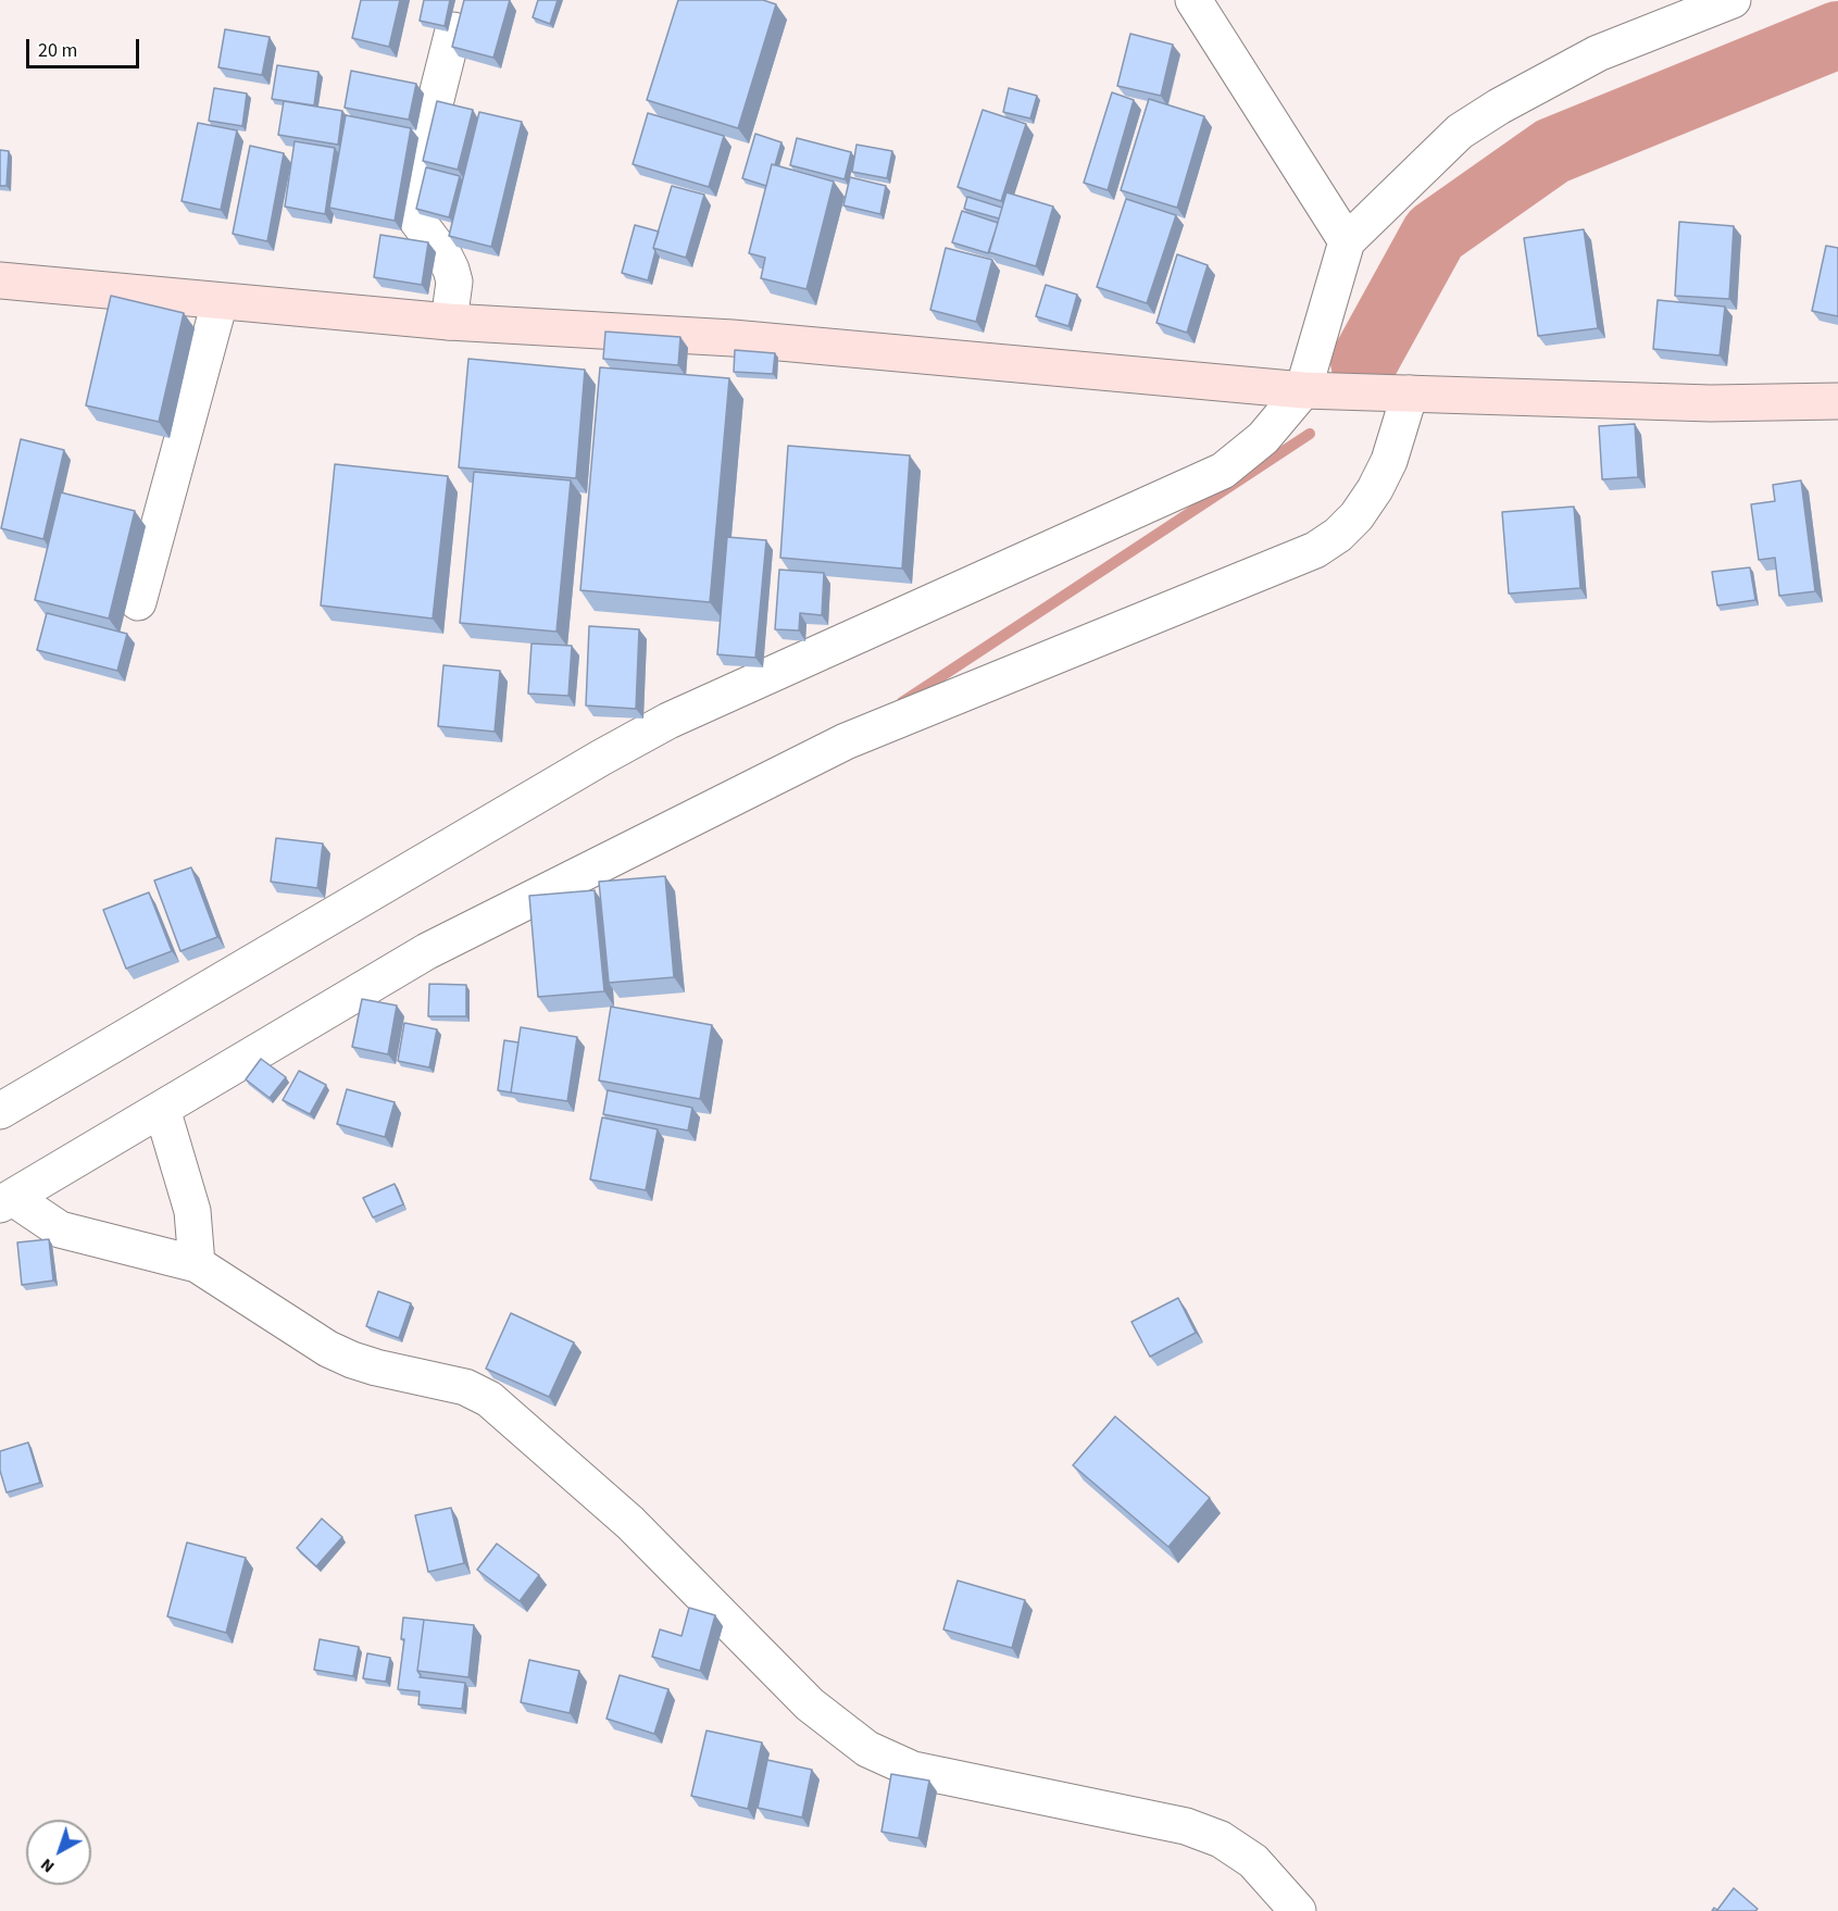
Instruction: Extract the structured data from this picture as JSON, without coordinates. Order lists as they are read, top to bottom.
{
  "scale_bar": "20 m",
  "north": "bottom left"
}
